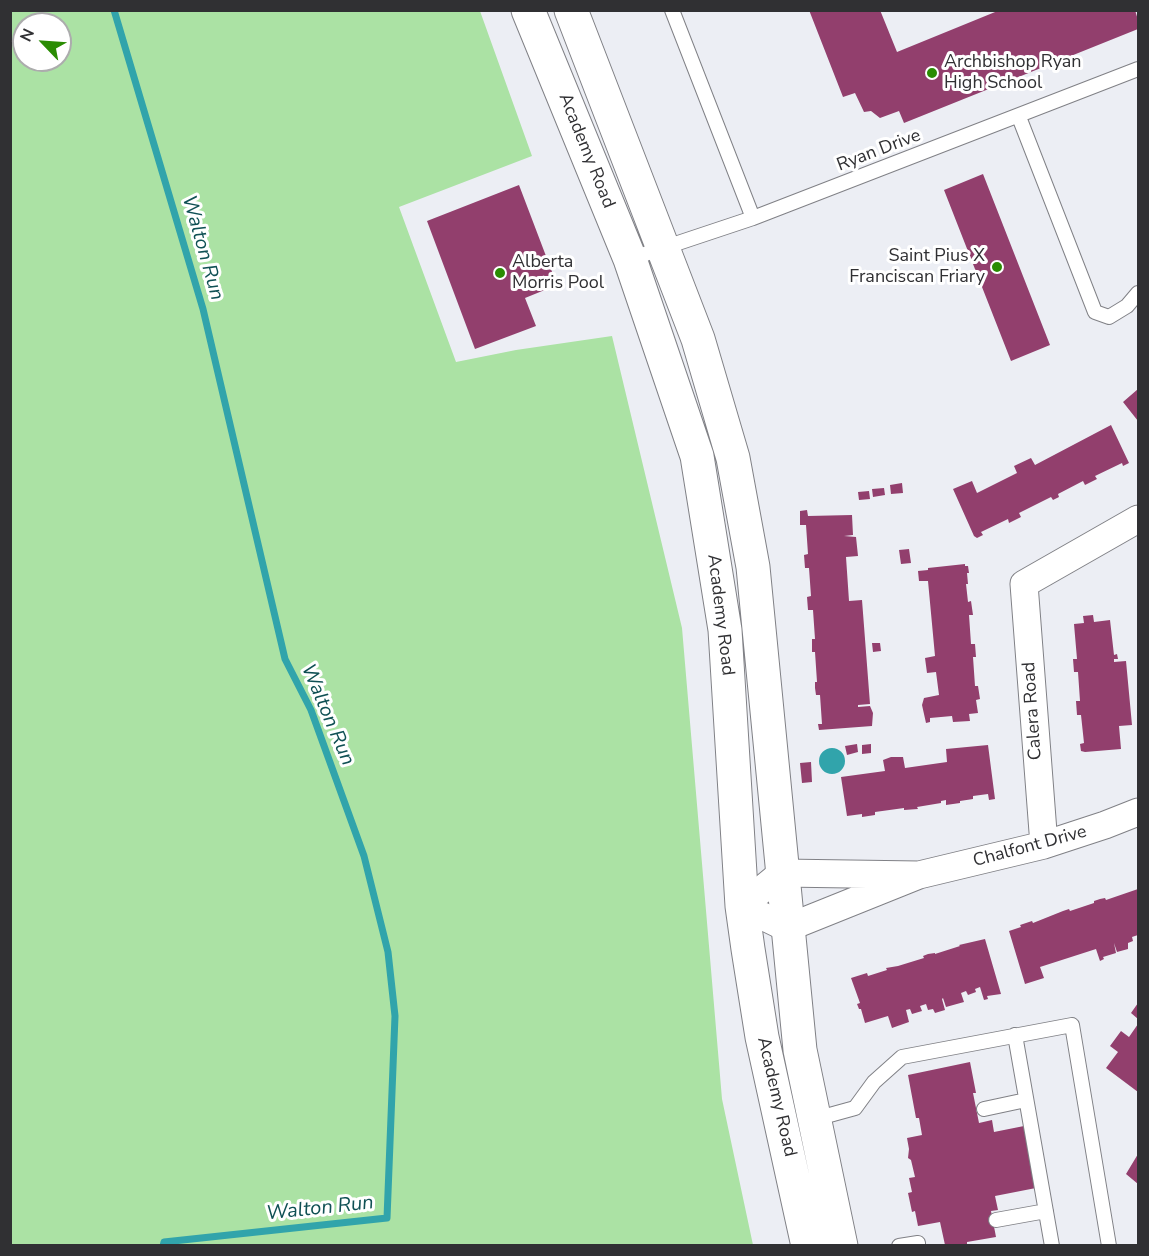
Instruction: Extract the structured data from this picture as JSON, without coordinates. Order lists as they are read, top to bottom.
{
  "streets": {
    "main road": ["Academy Road"],
    "street": ["Calera Road", "Chalfont Drive"],
    "lane": ["Ryan Drive"]
  },
  "crossings": [
    ["Academy Road", "Ryan Drive"],
    ["Academy Road", "Chalfont Drive"],
    ["Calera Road", "Chalfont Drive"]
  ],
  "water": ["Walton Run"],
  "places": ["Archbishop Ryan High School", "Saint Pius X Franciscan Friary", "Alberta Morris Pool"],
  "north": "top left"
}
